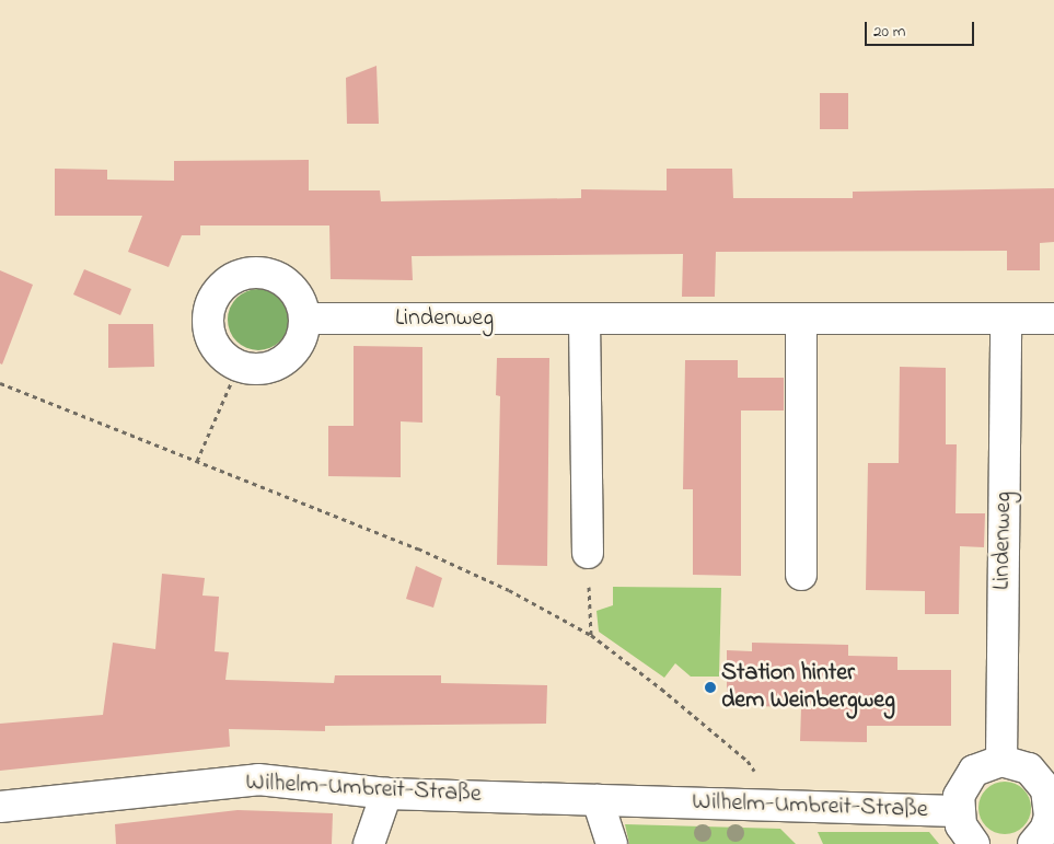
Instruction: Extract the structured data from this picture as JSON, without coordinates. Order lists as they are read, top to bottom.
{
  "streets": {
    "street": ["Lindenweg", "Wilhelm-Umbreit-Straße"]
  },
  "places": ["Station hinter dem Weinbergweg"],
  "scale_bar": "20 m"
}
